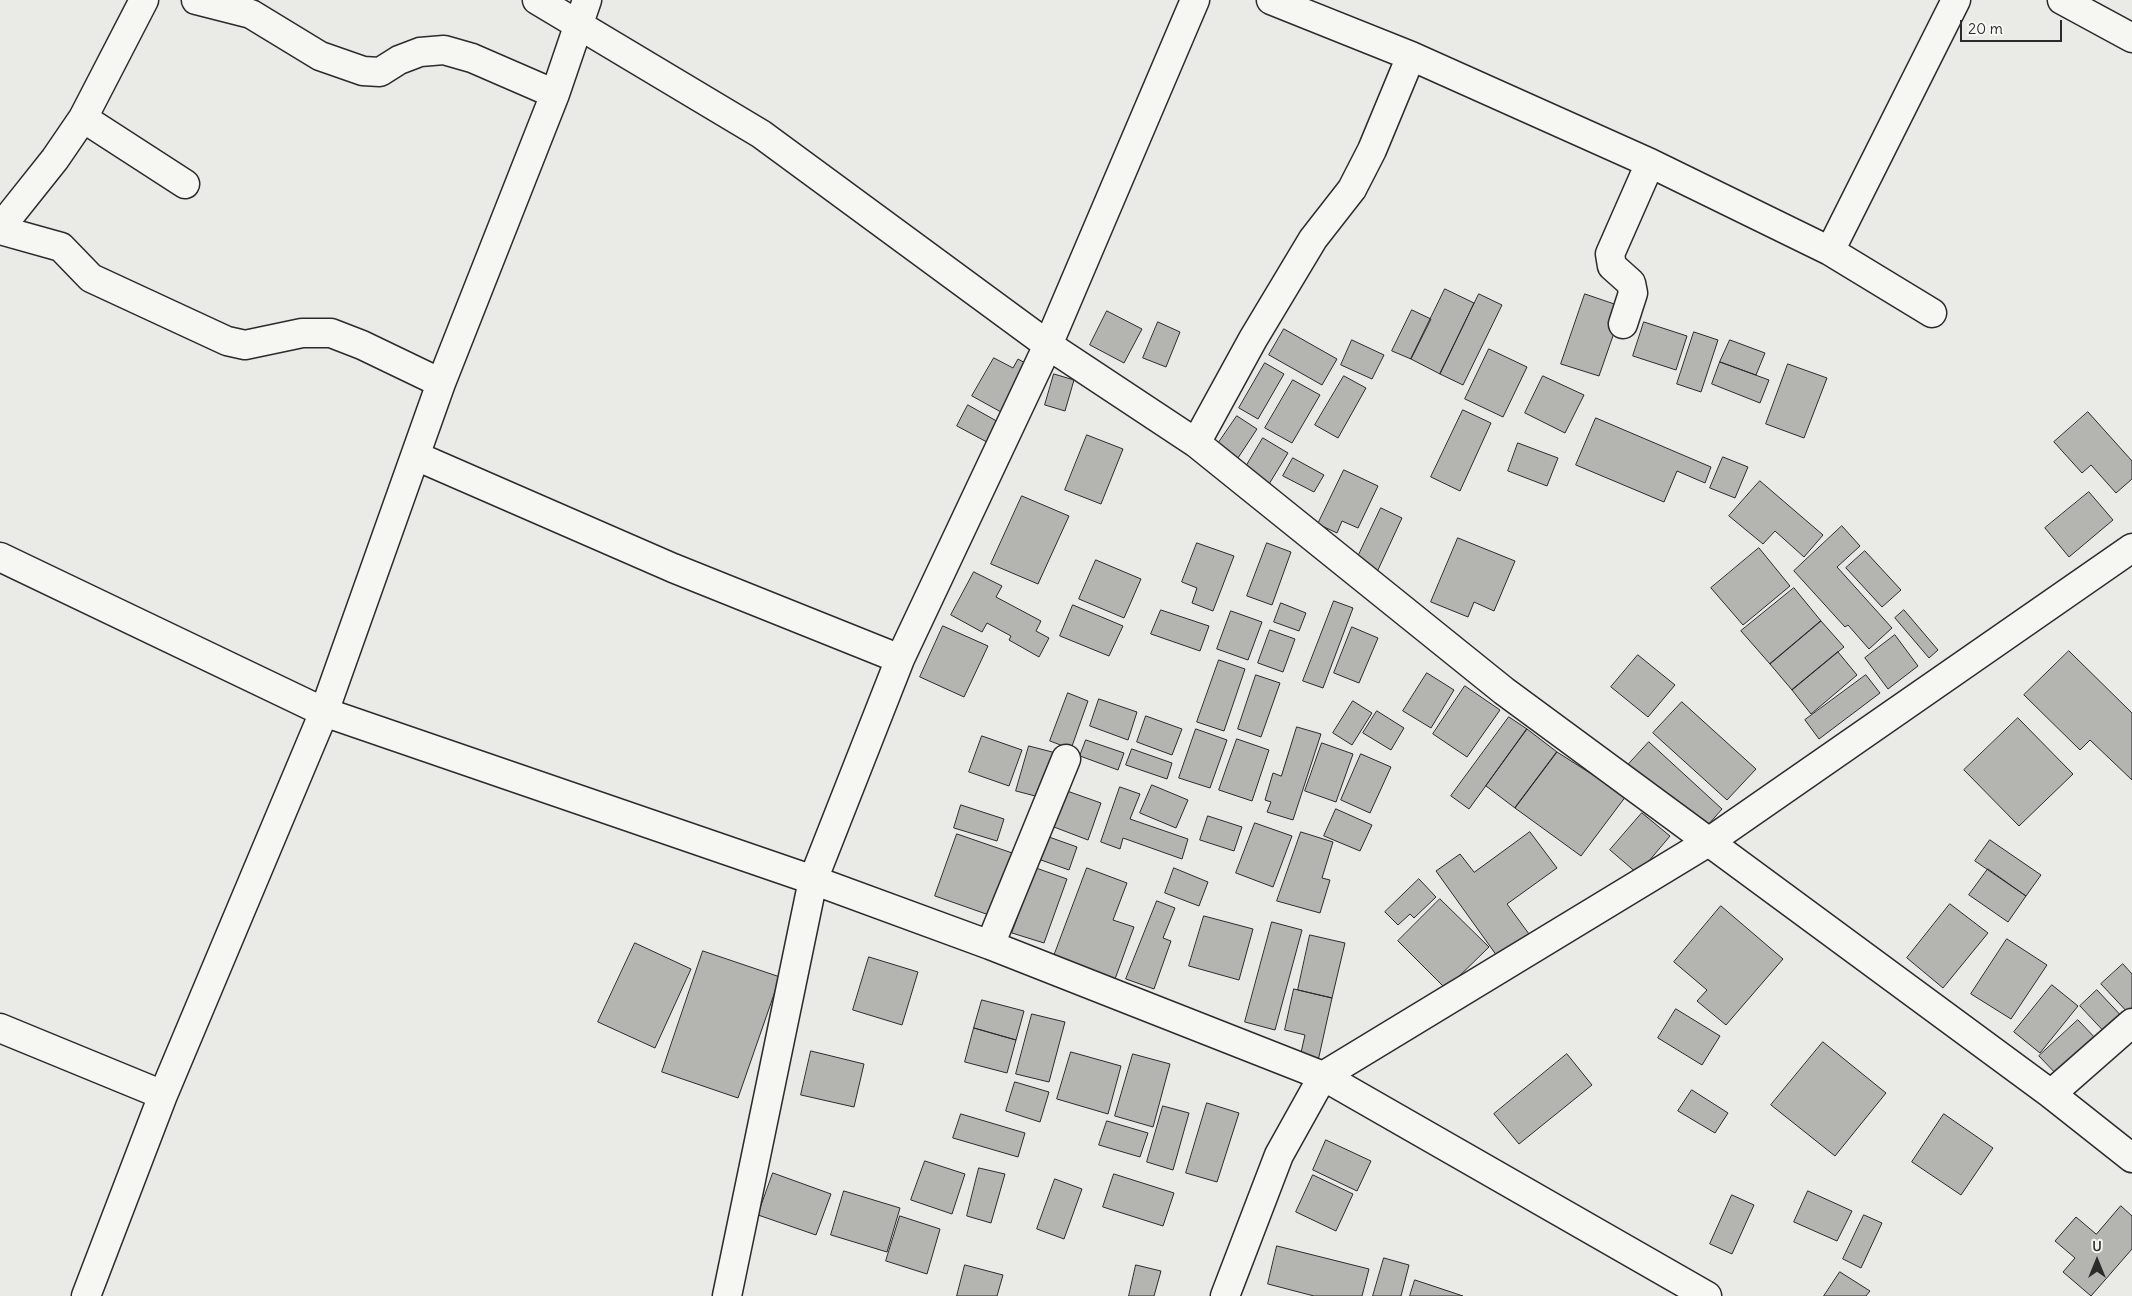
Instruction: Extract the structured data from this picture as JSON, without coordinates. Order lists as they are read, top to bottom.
{
  "scale_bar": "20 m",
  "north": "top"
}
